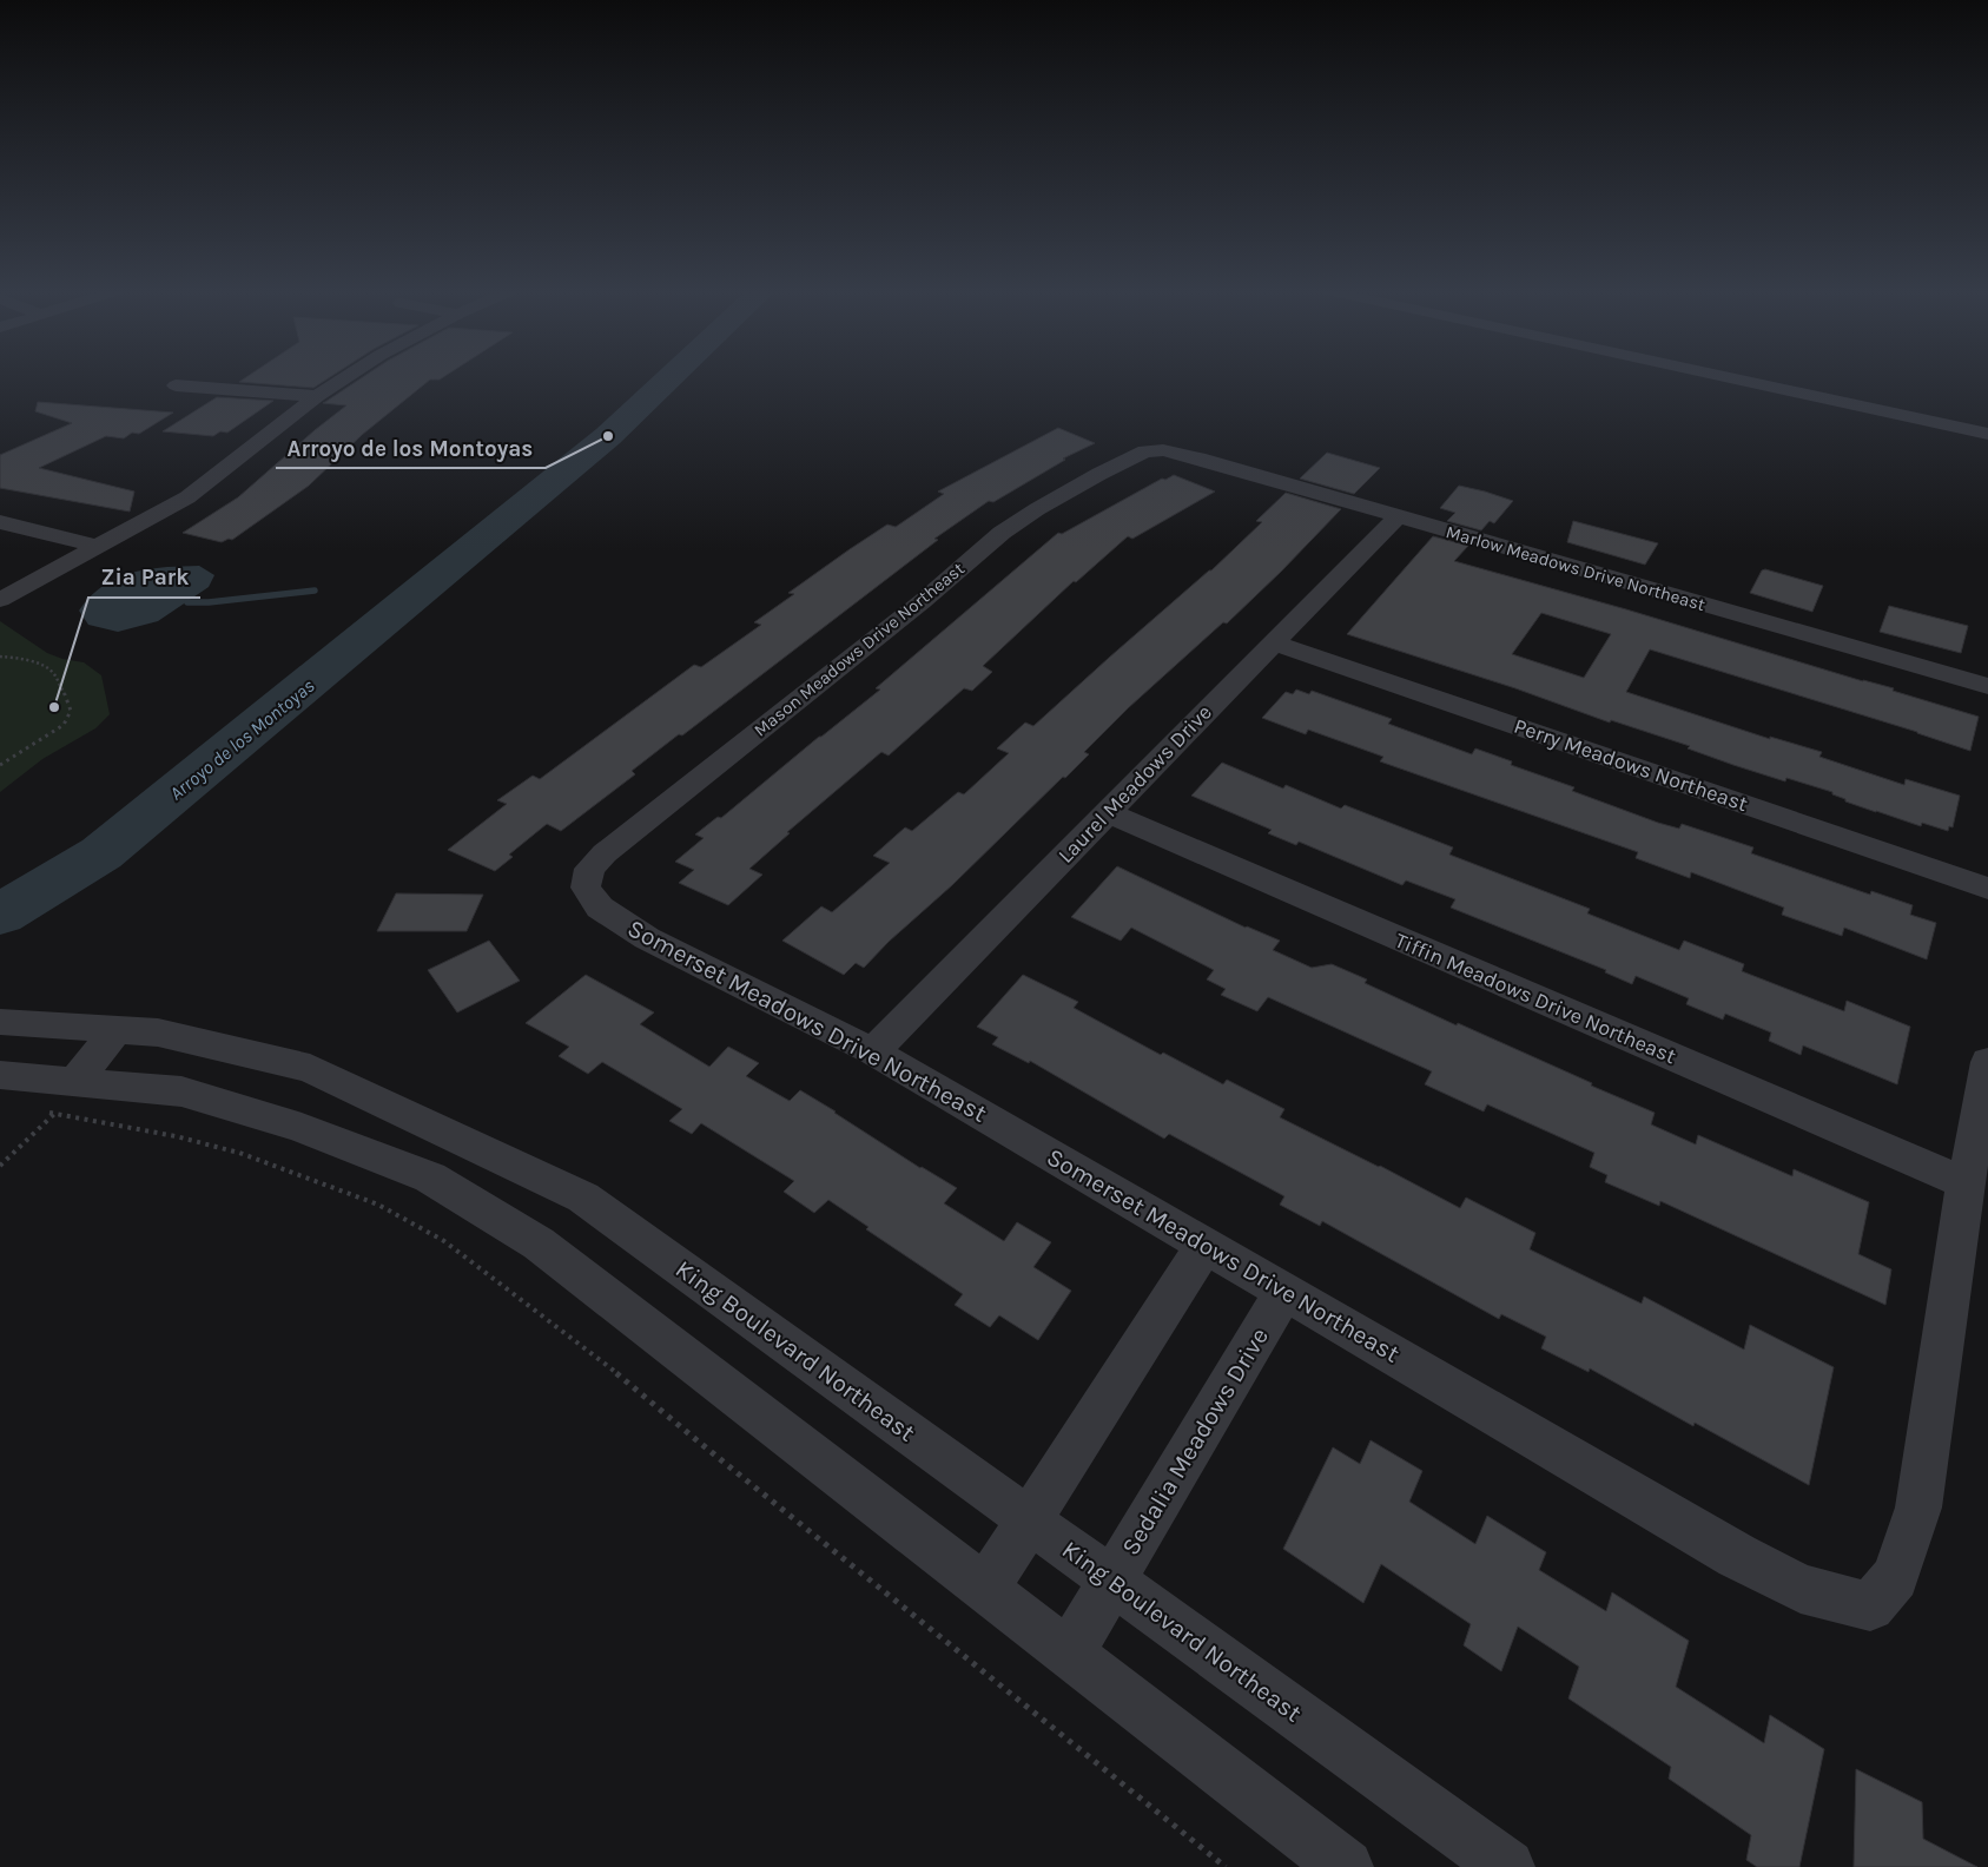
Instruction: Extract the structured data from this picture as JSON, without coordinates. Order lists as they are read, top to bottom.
{
  "streets": {
    "street": [
      "Marlow Meadows Drive Northeast",
      "Mason Meadows Drive Northeast",
      "Perry Meadows Northeast",
      "Laurel Meadows Drive",
      "Tiffin Meadows Drive Northeast",
      "Somerset Meadows Drive Northeast",
      "King Boulevard Northeast",
      "Sedalia Meadows Drive"
    ]
  },
  "crossings": [
    ["Marlow Meadows Drive Northeast", "Mason Meadows Drive Northeast"],
    ["Marlow Meadows Drive Northeast", "Laurel Meadows Drive"],
    ["Mason Meadows Drive Northeast", "Somerset Meadows Drive Northeast"],
    ["Perry Meadows Northeast", "Laurel Meadows Drive"],
    ["Laurel Meadows Drive", "Tiffin Meadows Drive Northeast"],
    ["Laurel Meadows Drive", "Somerset Meadows Drive Northeast"],
    ["Tiffin Meadows Drive Northeast", "Somerset Meadows Drive Northeast"],
    ["Somerset Meadows Drive Northeast", "Sedalia Meadows Drive"],
    ["King Boulevard Northeast", "Sedalia Meadows Drive"]
  ],
  "water": ["Arroyo de los Montoyas"],
  "places": ["Arroyo de los Montoyas", "Zia Park"]
}
